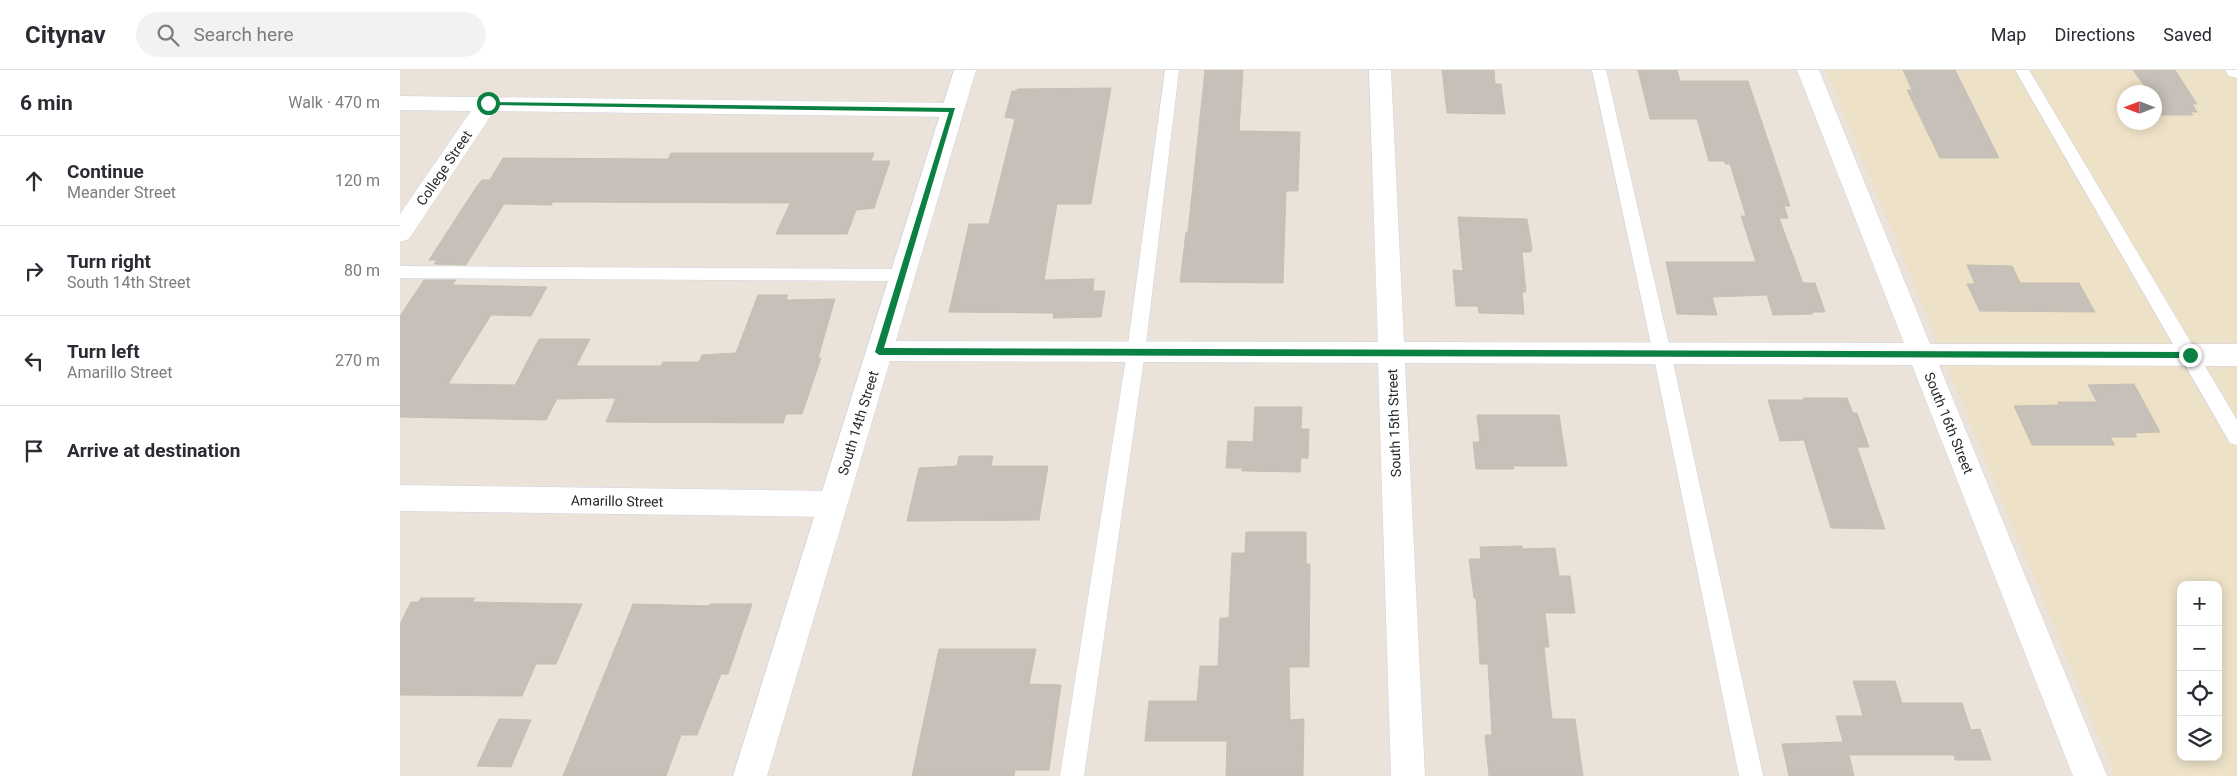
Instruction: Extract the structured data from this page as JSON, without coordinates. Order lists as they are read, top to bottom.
{
  "streets": {
    "street": [
      "College Street",
      "South 14th Street",
      "South 15th Street",
      "South 16th Street",
      "Amarillo Street"
    ]
  },
  "crossings": [
    ["South 14th Street", "Amarillo Street"]
  ],
  "north": "left",
  "page": {
    "header": "Citynav",
    "search": "Search here",
    "nav": ["Map", "Directions", "Saved"],
    "heading": ["6 min", "Walk · 470 m"],
    "list": [
      ["Continue", "Meander Street", "120 m"],
      ["Turn right", "South 14th Street", "80 m"],
      ["Turn left", "Amarillo Street", "270 m"],
      "Arrive at destination"
    ],
    "map_buttons": ["+", "−"]
  }
}
